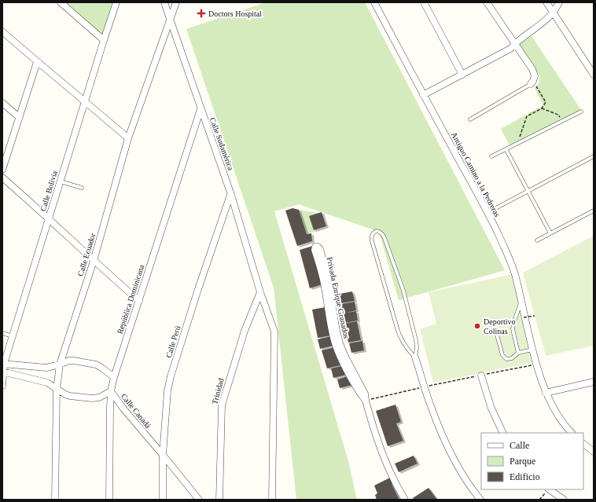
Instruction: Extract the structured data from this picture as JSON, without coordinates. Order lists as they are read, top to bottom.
{
  "streets": {
    "street": [
      "Calle Sudamérica",
      "Antiguo Camino a la Pedreras",
      "Calle Bolivia",
      "Calle Ecuador",
      "Privada Enrique Granados",
      "República Dominicana",
      "Calle Perú",
      "Trinidad",
      "Calle Canadá"
    ]
  },
  "crossings": [
    ["Calle Sudamérica", "Calle Ecuador"],
    ["Calle Sudamérica", "República Dominicana"],
    ["Calle Sudamérica", "Calle Perú"],
    ["Calle Sudamérica", "Trinidad"],
    ["Calle Bolivia", "Calle Canadá"],
    ["Calle Ecuador", "República Dominicana"],
    ["Calle Ecuador", "Calle Canadá"],
    ["República Dominicana", "Calle Canadá"],
    ["Calle Perú", "Calle Canadá"]
  ],
  "places": {
    "health": ["Doctors Hospital"],
    "other": ["Deportivo Colinas"]
  },
  "legend": ["Calle", "Parque", "Edificio"]
}
